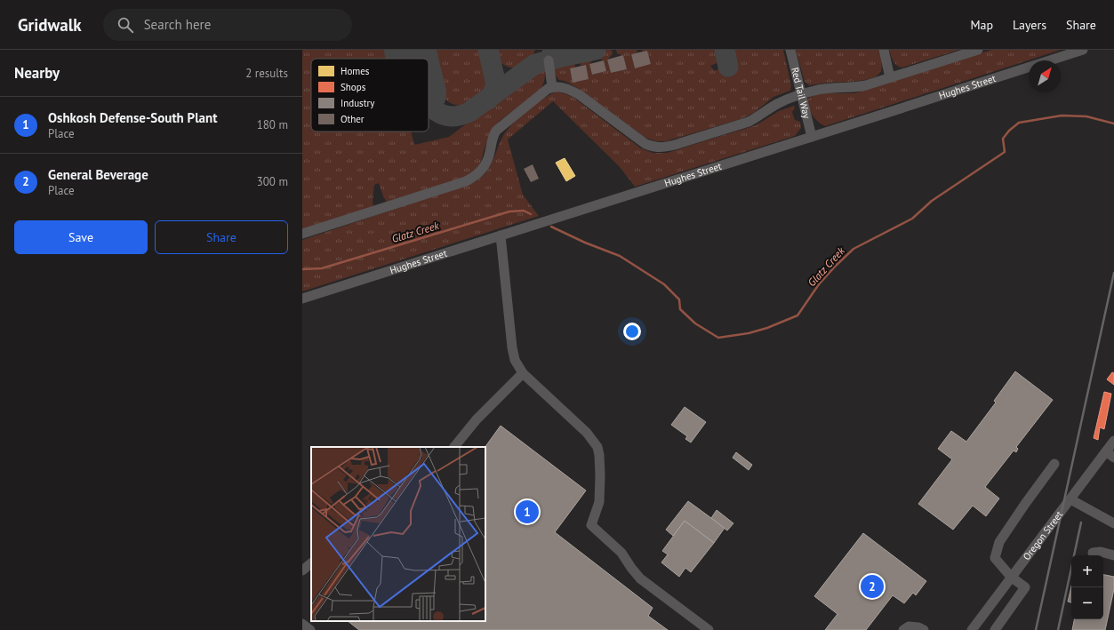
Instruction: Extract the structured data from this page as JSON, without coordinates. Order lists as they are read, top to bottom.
{
  "streets": {
    "street": ["Hughes Street", "Red Tail Way", "Oregon Street"]
  },
  "crossings": [
    ["Hughes Street", "Red Tail Way"]
  ],
  "water": ["Glatz Creek"],
  "legend": [
    "Homes",
    "Shops",
    "Industry",
    "Other"
  ],
  "north": "top right",
  "page": {
    "header": "Gridwalk",
    "search": "Search here",
    "nav": ["Map", "Layers", "Share"],
    "heading": ["Nearby", "2 results"],
    "list": [
      {
        "mark": "1",
        "name": "Oshkosh Defense-South Plant",
        "note": "Place",
        "value": "180 m"
      },
      {
        "mark": "2",
        "name": "General Beverage",
        "note": "Place",
        "value": "300 m"
      }
    ],
    "buttons": ["Save", "Share"],
    "pins": ["1", "2"],
    "map_buttons": ["+", "−"]
  }
}
